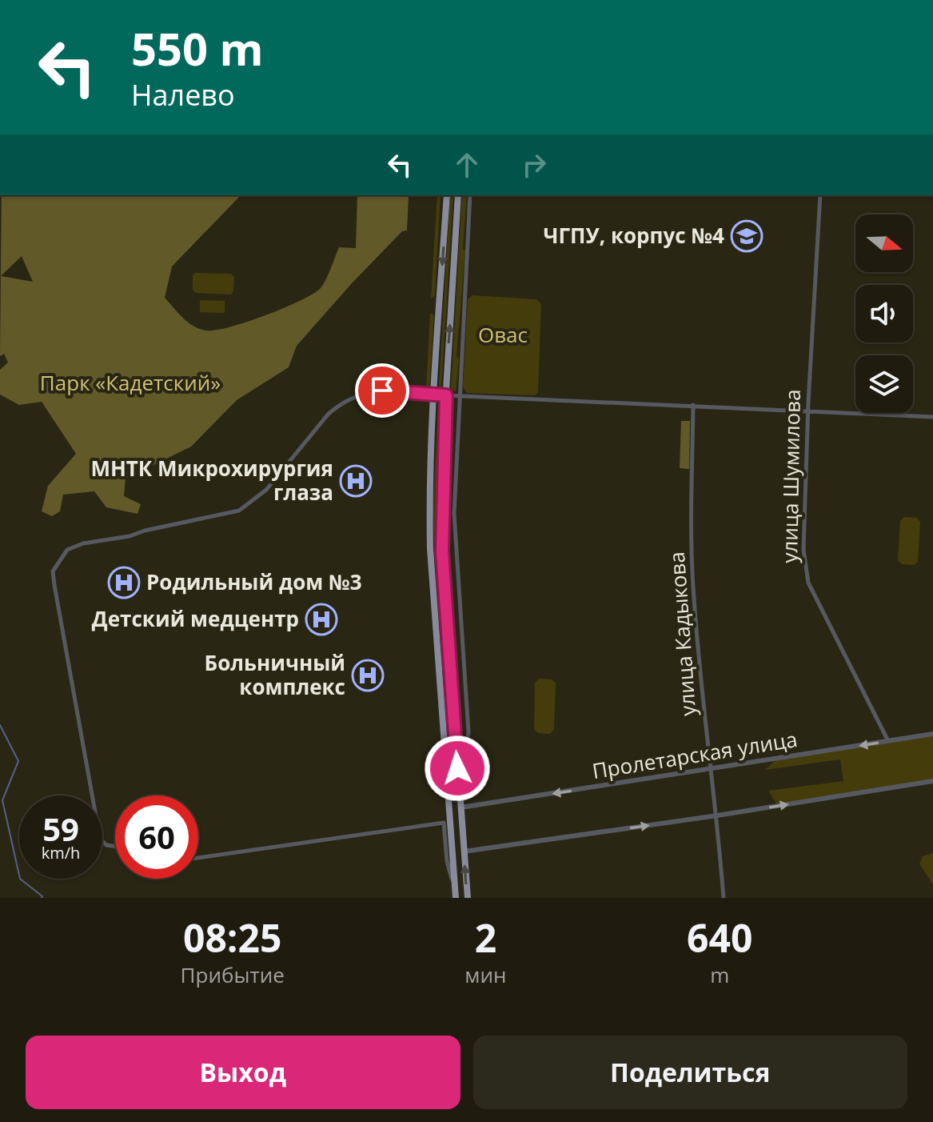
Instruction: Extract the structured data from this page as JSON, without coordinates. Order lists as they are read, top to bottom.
{
  "streets": {
    "street": ["улица Шумилова", "улица Кадыкова", "Пролетарская улица"]
  },
  "crossings": [
    ["улица Шумилова", "Пролетарская улица"],
    ["улица Кадыкова", "Пролетарская улица"]
  ],
  "one_way": ["Пролетарская улица"],
  "parks": ["Овас", "Парк «Кадетский»"],
  "places": {
    "school or university": ["ЧГПУ, корпус №4"],
    "hospital": [
      "МНТК Микрохирургия глаза",
      "Родильный дом №3",
      "Детский медцентр",
      "Больничный комплекс"
    ]
  },
  "north": "right",
  "page": {
    "turn": ["550 m", "Налево"],
    "speed": "59 km/h",
    "limit": "60",
    "eta": [
      "08:25",
      "Прибытие",
      "2",
      "мин",
      "640",
      "m"
    ],
    "buttons": ["Выход", "Поделиться"]
  }
}
